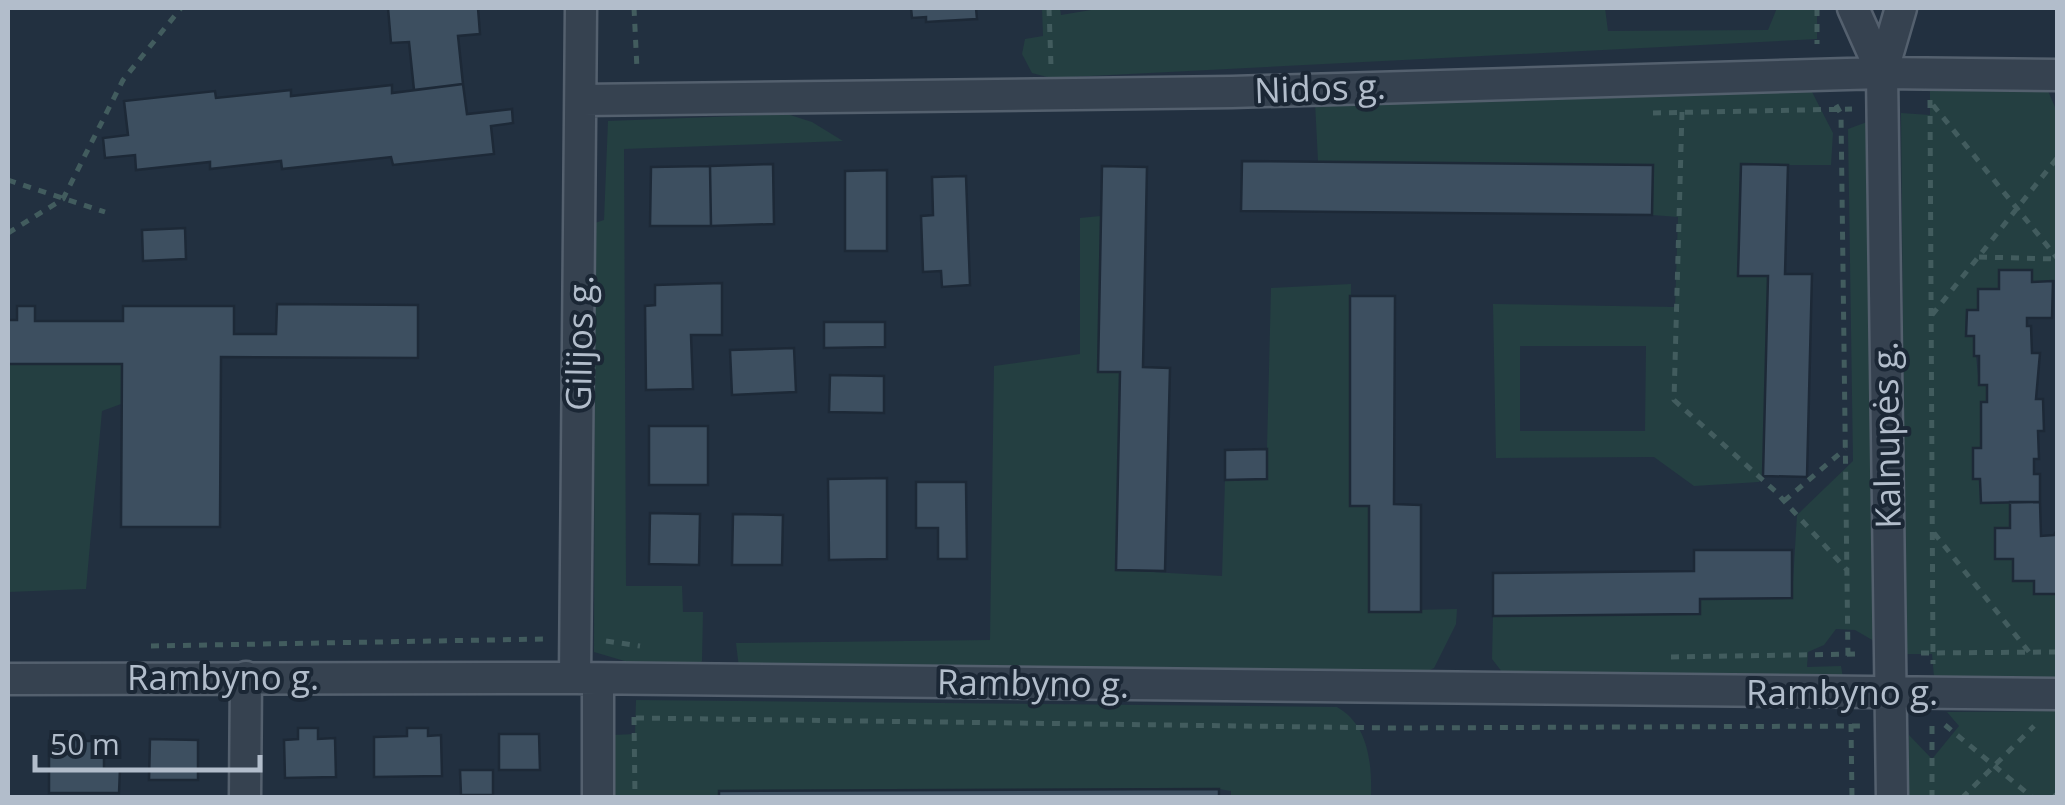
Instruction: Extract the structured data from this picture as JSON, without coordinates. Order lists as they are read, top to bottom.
{
  "streets": {
    "street": [
      "Nidos g.",
      "Gilijos g.",
      "Kalnupės g.",
      "Rambyno g."
    ]
  },
  "crossings": [
    ["Nidos g.", "Gilijos g."],
    ["Nidos g.", "Kalnupės g."],
    ["Gilijos g.", "Rambyno g."],
    ["Kalnupės g.", "Rambyno g."]
  ],
  "scale_bar": "50 m"
}
